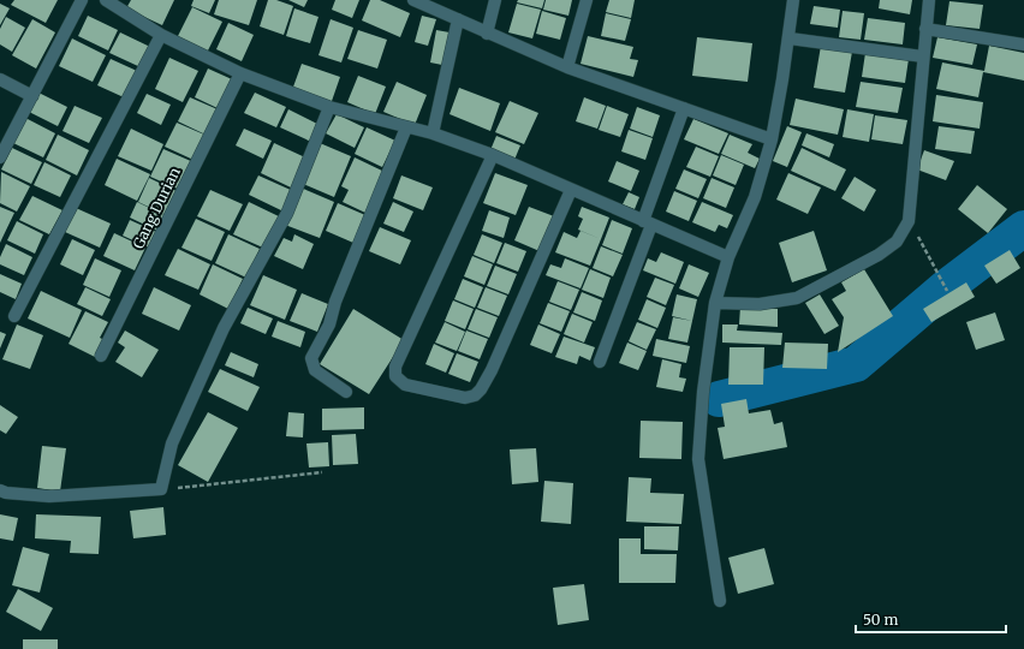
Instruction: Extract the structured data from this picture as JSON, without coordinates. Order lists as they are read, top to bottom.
{
  "streets": {
    "street": ["Gang Durian"]
  },
  "scale_bar": "50 m"
}
